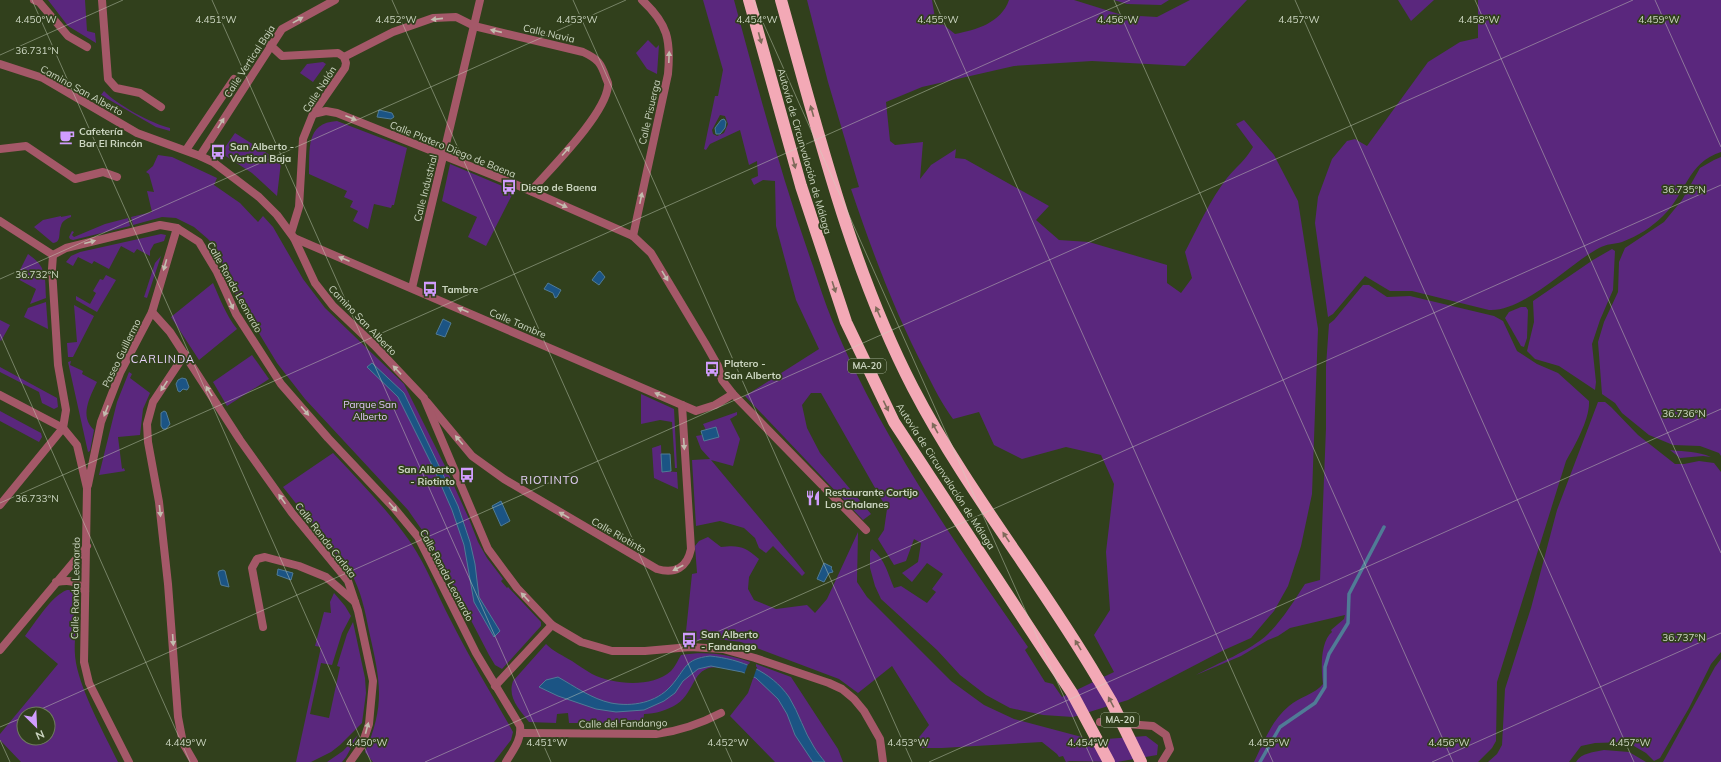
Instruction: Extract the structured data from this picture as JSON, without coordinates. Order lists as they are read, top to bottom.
{
  "streets": {
    "highway": ["Autovía de Circunvalación de Málaga", "MA-20"],
    "street": [
      "Calle Navia",
      "Calle Vertical Baja",
      "Calle Nalón",
      "Camino San Alberto",
      "Calle Pisuerga",
      "Calle Platero Diego de Baena",
      "Calle Industrial",
      "Calle Ronda Leonardo",
      "Calle Tambre",
      "Paseo Guillermo",
      "Calle Riotinto",
      "Calle Ronda Carlota",
      "Calle del Fandango"
    ]
  },
  "crossings": [
    ["Calle Navia", "Calle Nalón"],
    ["Calle Navia", "Calle Platero Diego de Baena"],
    ["Calle Navia", "Calle Industrial"],
    ["Calle Vertical Baja", "Calle Nalón"],
    ["Calle Vertical Baja", "Camino San Alberto"],
    ["Calle Nalón", "Camino San Alberto"],
    ["Calle Nalón", "Calle Platero Diego de Baena"],
    ["Calle Nalón", "Calle Tambre"],
    ["Camino San Alberto", "Calle Tambre"],
    ["Camino San Alberto", "Calle Riotinto"],
    ["Calle Pisuerga", "Calle Platero Diego de Baena"],
    ["Calle Platero Diego de Baena", "Calle Industrial"],
    ["Calle Platero Diego de Baena", "Calle Tambre"],
    ["Calle Industrial", "Calle Tambre"],
    ["Calle Ronda Leonardo", "Paseo Guillermo"],
    ["Calle Ronda Leonardo", "Calle del Fandango"],
    ["Calle Tambre", "Calle Riotinto"],
    ["Paseo Guillermo", "Calle Ronda Carlota"]
  ],
  "one_way": [
    "Camino San Alberto",
    "Calle Pisuerga",
    "Calle Platero Diego de Baena",
    "Calle Ronda Leonardo",
    "Calle Tambre",
    "Calle Ronda Carlota"
  ],
  "districts": ["CARLINDA", "RIOTINTO"],
  "parks": ["Parque San Alberto"],
  "places": {
    "cafe": ["Cafetería Bar El Rincón"],
    "bus stop": [
      "San Alberto - Vertical Baja",
      "Diego de Baena",
      "Tambre",
      "Platero - San Alberto",
      "San Alberto - Riotinto",
      "San Alberto - Fandango"
    ],
    "restaurant": ["Restaurante Cortijo Los Chalanes"]
  },
  "north": "bottom right",
  "coordinates": [
    "4.450°W",
    "4.451°W",
    "4.452°W",
    "4.453°W",
    "4.454°W",
    "4.455°W",
    "4.456°W",
    "4.457°W",
    "4.458°W",
    "4.459°W",
    "36.731°N",
    "36.735°N",
    "36.732°N",
    "36.736°N",
    "36.733°N",
    "36.737°N",
    "4.449°W"
  ]
}
